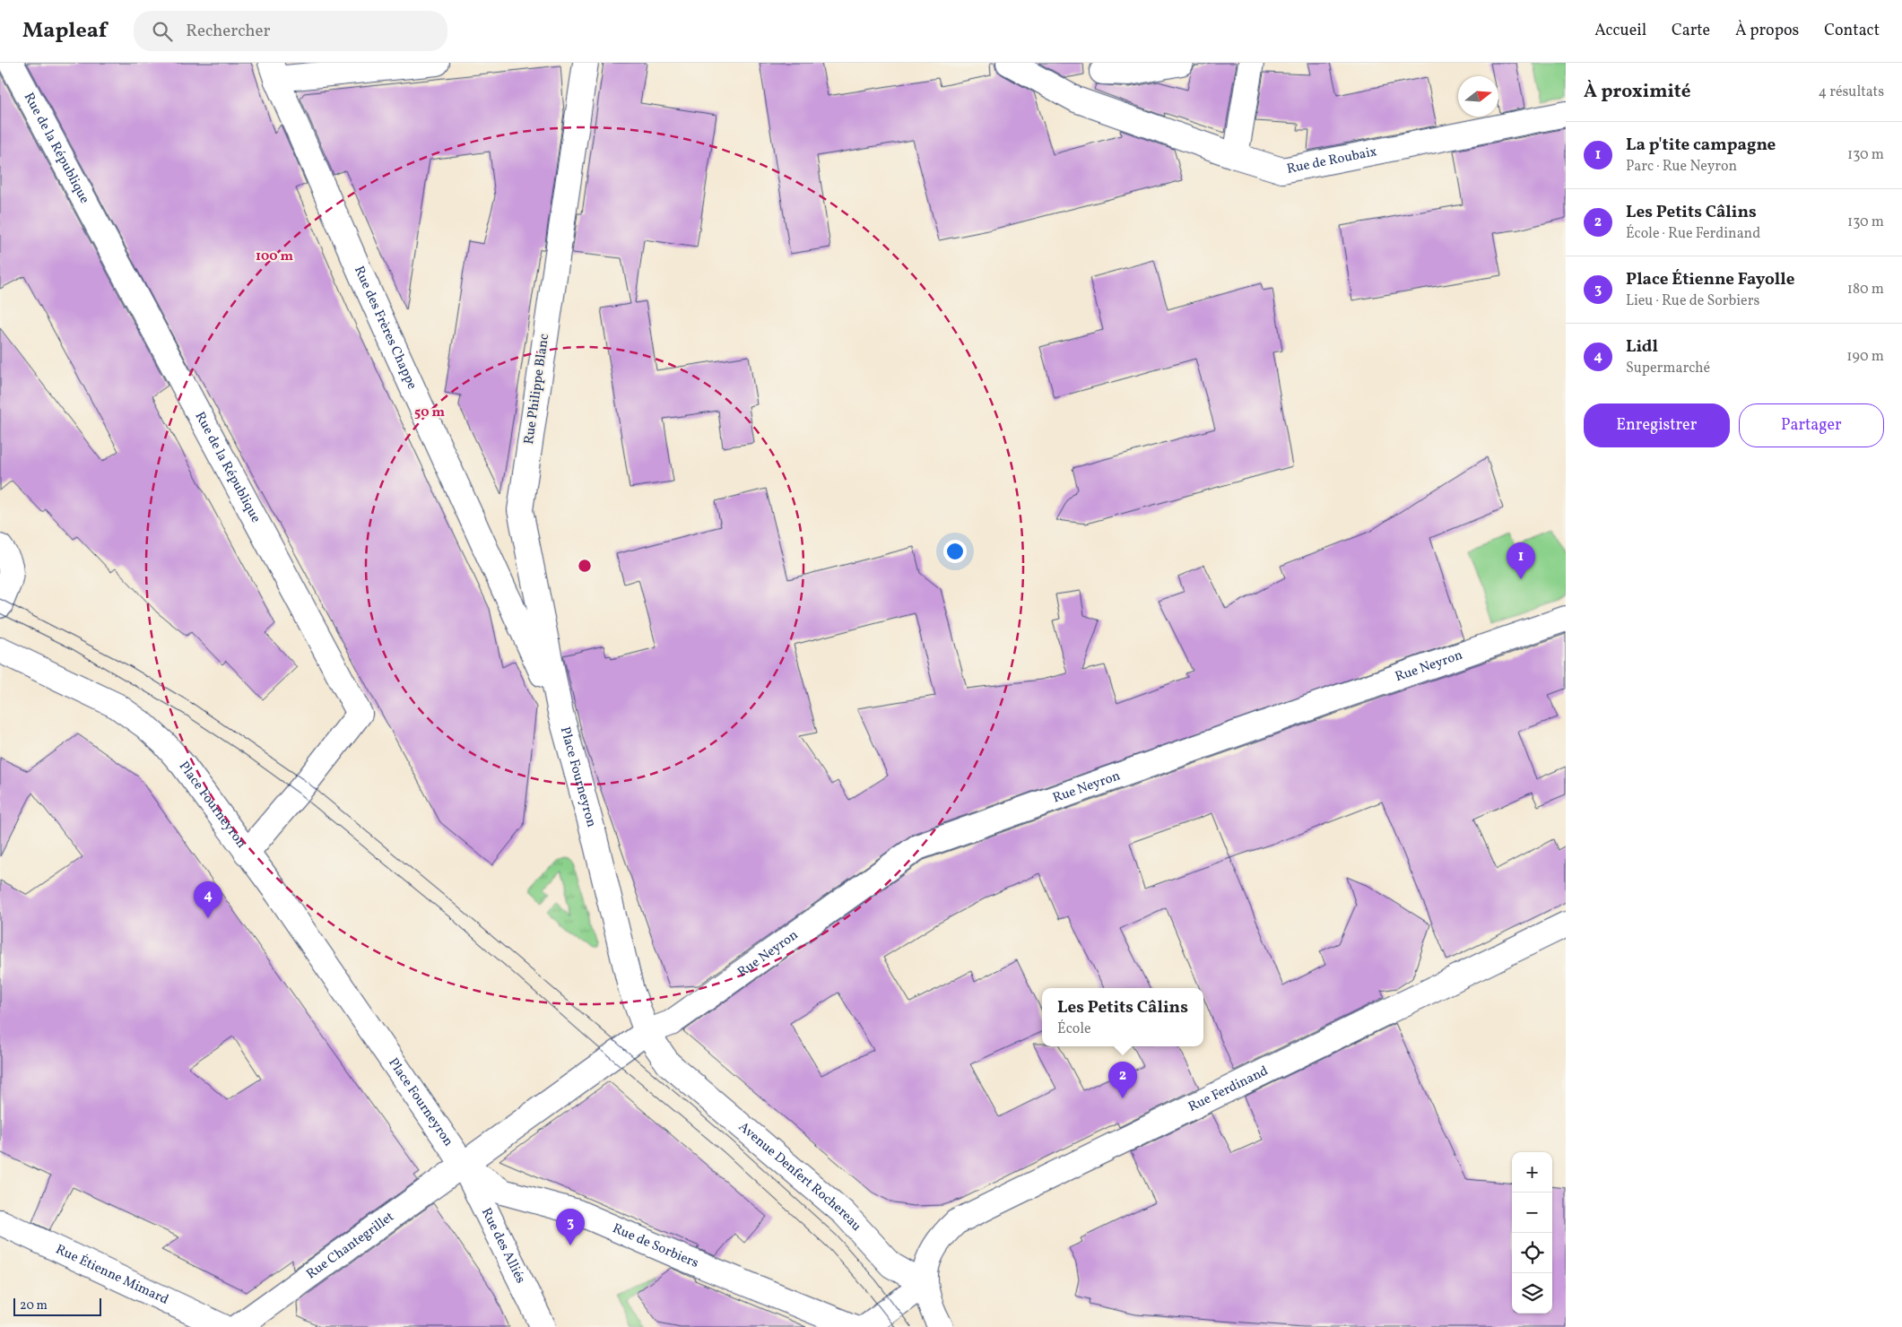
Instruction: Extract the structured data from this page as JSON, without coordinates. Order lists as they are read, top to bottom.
{
  "streets": {
    "street": [
      "Rue de la République",
      "Rue de Roubaix",
      "Rue des Frères Chappe",
      "Rue Philippe Blanc",
      "Rue Neyron",
      "Place Fourneyron",
      "Rue Ferdinand",
      "Avenue Denfert Rochereau",
      "Rue Chantegrillet",
      "Rue des Alliés",
      "Rue de Sorbiers",
      "Rue Étienne Mimard"
    ]
  },
  "crossings": [
    ["Rue de la République", "Place Fourneyron"],
    ["Rue des Frères Chappe", "Rue Philippe Blanc"],
    ["Rue des Frères Chappe", "Place Fourneyron"],
    ["Rue Philippe Blanc", "Place Fourneyron"],
    ["Rue Neyron", "Place Fourneyron"],
    ["Rue Neyron", "Avenue Denfert Rochereau"],
    ["Place Fourneyron", "Avenue Denfert Rochereau"],
    ["Place Fourneyron", "Rue Chantegrillet"],
    ["Place Fourneyron", "Rue des Alliés"],
    ["Place Fourneyron", "Rue de Sorbiers"],
    ["Rue Ferdinand", "Avenue Denfert Rochereau"],
    ["Rue Chantegrillet", "Rue des Alliés"],
    ["Rue Chantegrillet", "Rue de Sorbiers"],
    ["Rue des Alliés", "Rue de Sorbiers"]
  ],
  "scale_bar": "20 m",
  "north": "right",
  "page": {
    "header": "Mapleaf",
    "search": "Rechercher",
    "nav": [
      "Accueil",
      "Carte",
      "À propos",
      "Contact"
    ],
    "heading": ["À proximité", "4 résultats"],
    "list": [
      {
        "mark": "1",
        "name": "La p'tite campagne",
        "note": "Parc · Rue Neyron",
        "value": "130 m"
      },
      {
        "mark": "2",
        "name": "Les Petits Câlins",
        "note": "École · Rue Ferdinand",
        "value": "130 m"
      },
      {
        "mark": "3",
        "name": "Place Étienne Fayolle",
        "note": "Lieu · Rue de Sorbiers",
        "value": "180 m"
      },
      {
        "mark": "4",
        "name": "Lidl",
        "note": "Supermarché",
        "value": "190 m"
      }
    ],
    "buttons": ["Enregistrer", "Partager"],
    "pins": [
      "1",
      "4",
      "2",
      "3"
    ],
    "popup": ["Les Petits Câlins", "École"],
    "map_buttons": ["+", "−"],
    "scale": "20 m"
  },
  "rings": ["100 m", "50 m"]
}
